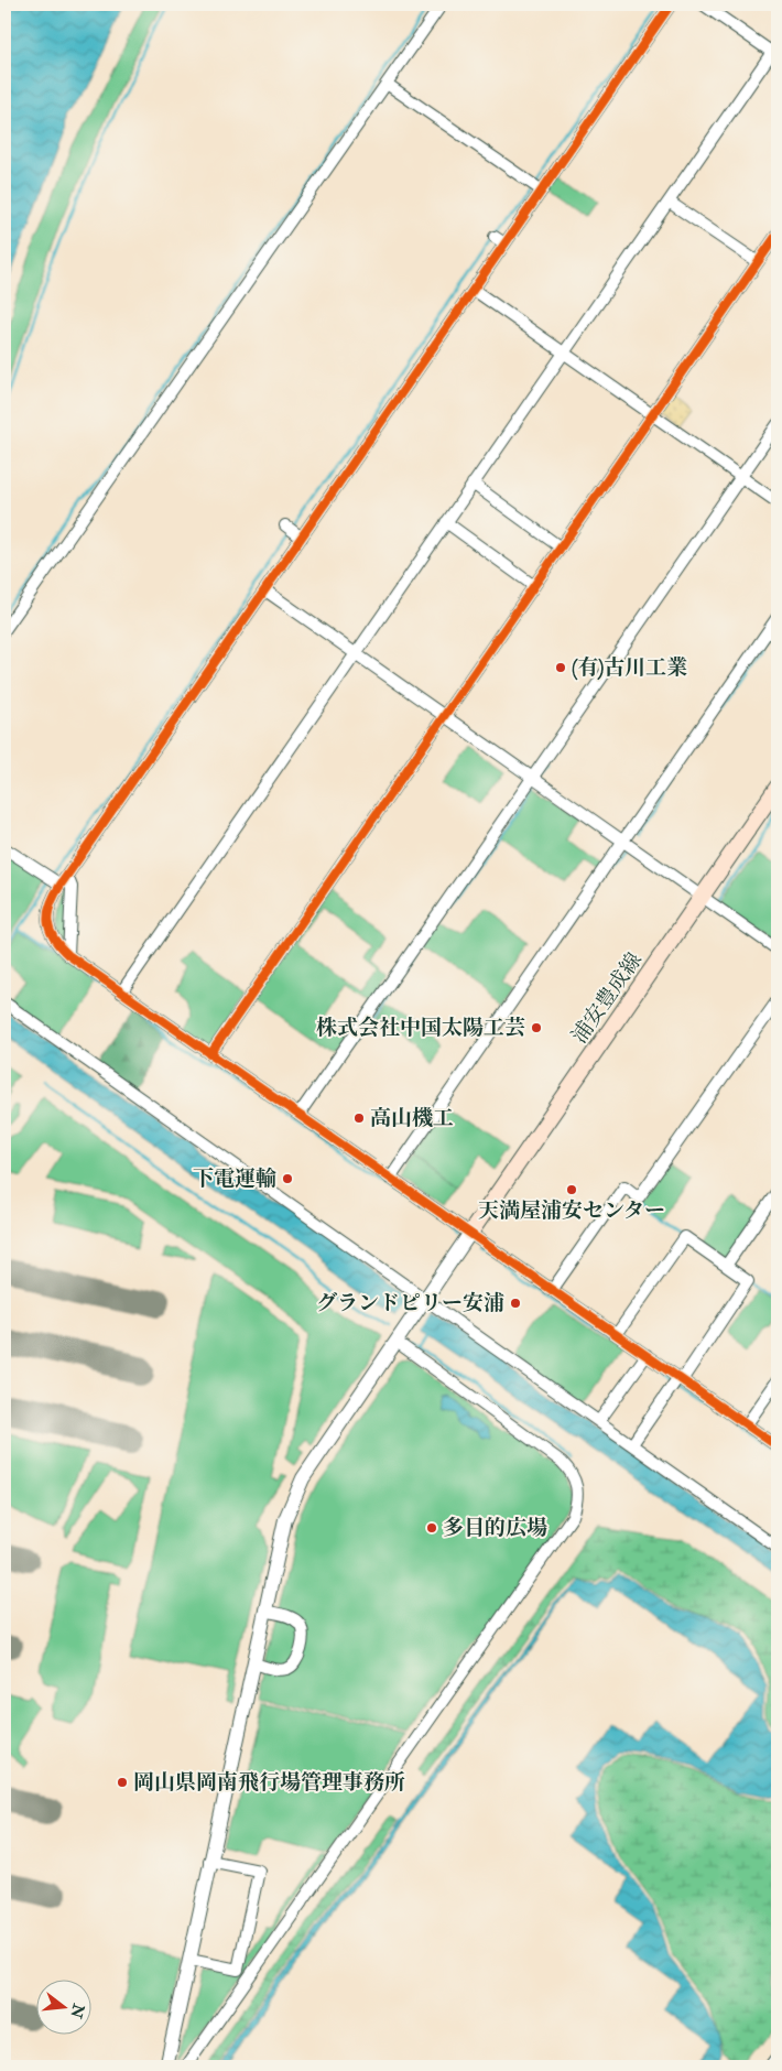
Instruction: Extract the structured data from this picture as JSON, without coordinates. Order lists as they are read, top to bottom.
{
  "streets": {
    "main road": ["浦安豊成線"]
  },
  "places": [
    "(有)古川工業",
    "株式会社中国太陽工芸",
    "高山機工",
    "下電運輸",
    "天満屋浦安センター",
    "グランドピリー安浦",
    "多目的広場",
    "岡山県岡南飛行場管理事務所"
  ],
  "north": "right"
}
